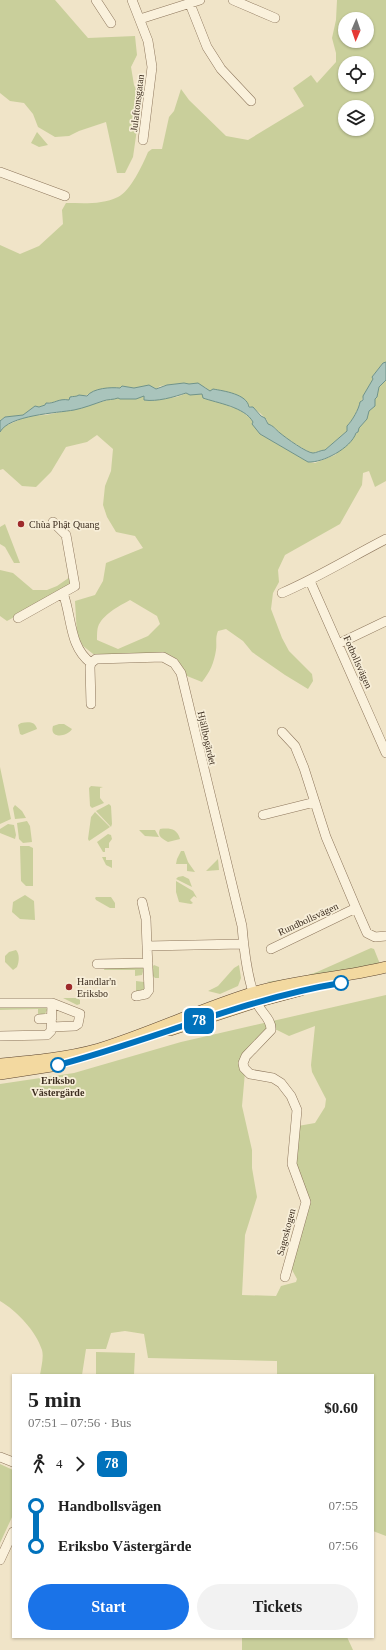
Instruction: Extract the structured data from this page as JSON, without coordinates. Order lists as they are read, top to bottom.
{
  "streets": {
    "street": [
      "Julaftonsgatan",
      "Fotbollsvägen",
      "Hjällbogärdet",
      "Rundbollsvägen",
      "Sagoskogen"
    ]
  },
  "crossings": [
    ["Hjällbogärdet", "Sagoskogen"]
  ],
  "places": ["Chùa Phật Quang", "Handlar'n Eriksbo", "Eriksbo Västergärde"],
  "lines": ["bus line 78"],
  "north": "bottom",
  "page": {
    "on_map": "78",
    "heading": ["5 min", "07:51 – 07:56 · Bus", "$0.60"],
    "legs": ["4", "78"],
    "list": [
      {
        "name": "Handbollsvägen",
        "value": "07:55"
      },
      {
        "name": "Eriksbo Västergärde",
        "value": "07:56"
      }
    ],
    "buttons": ["Start", "Tickets"]
  }
}
